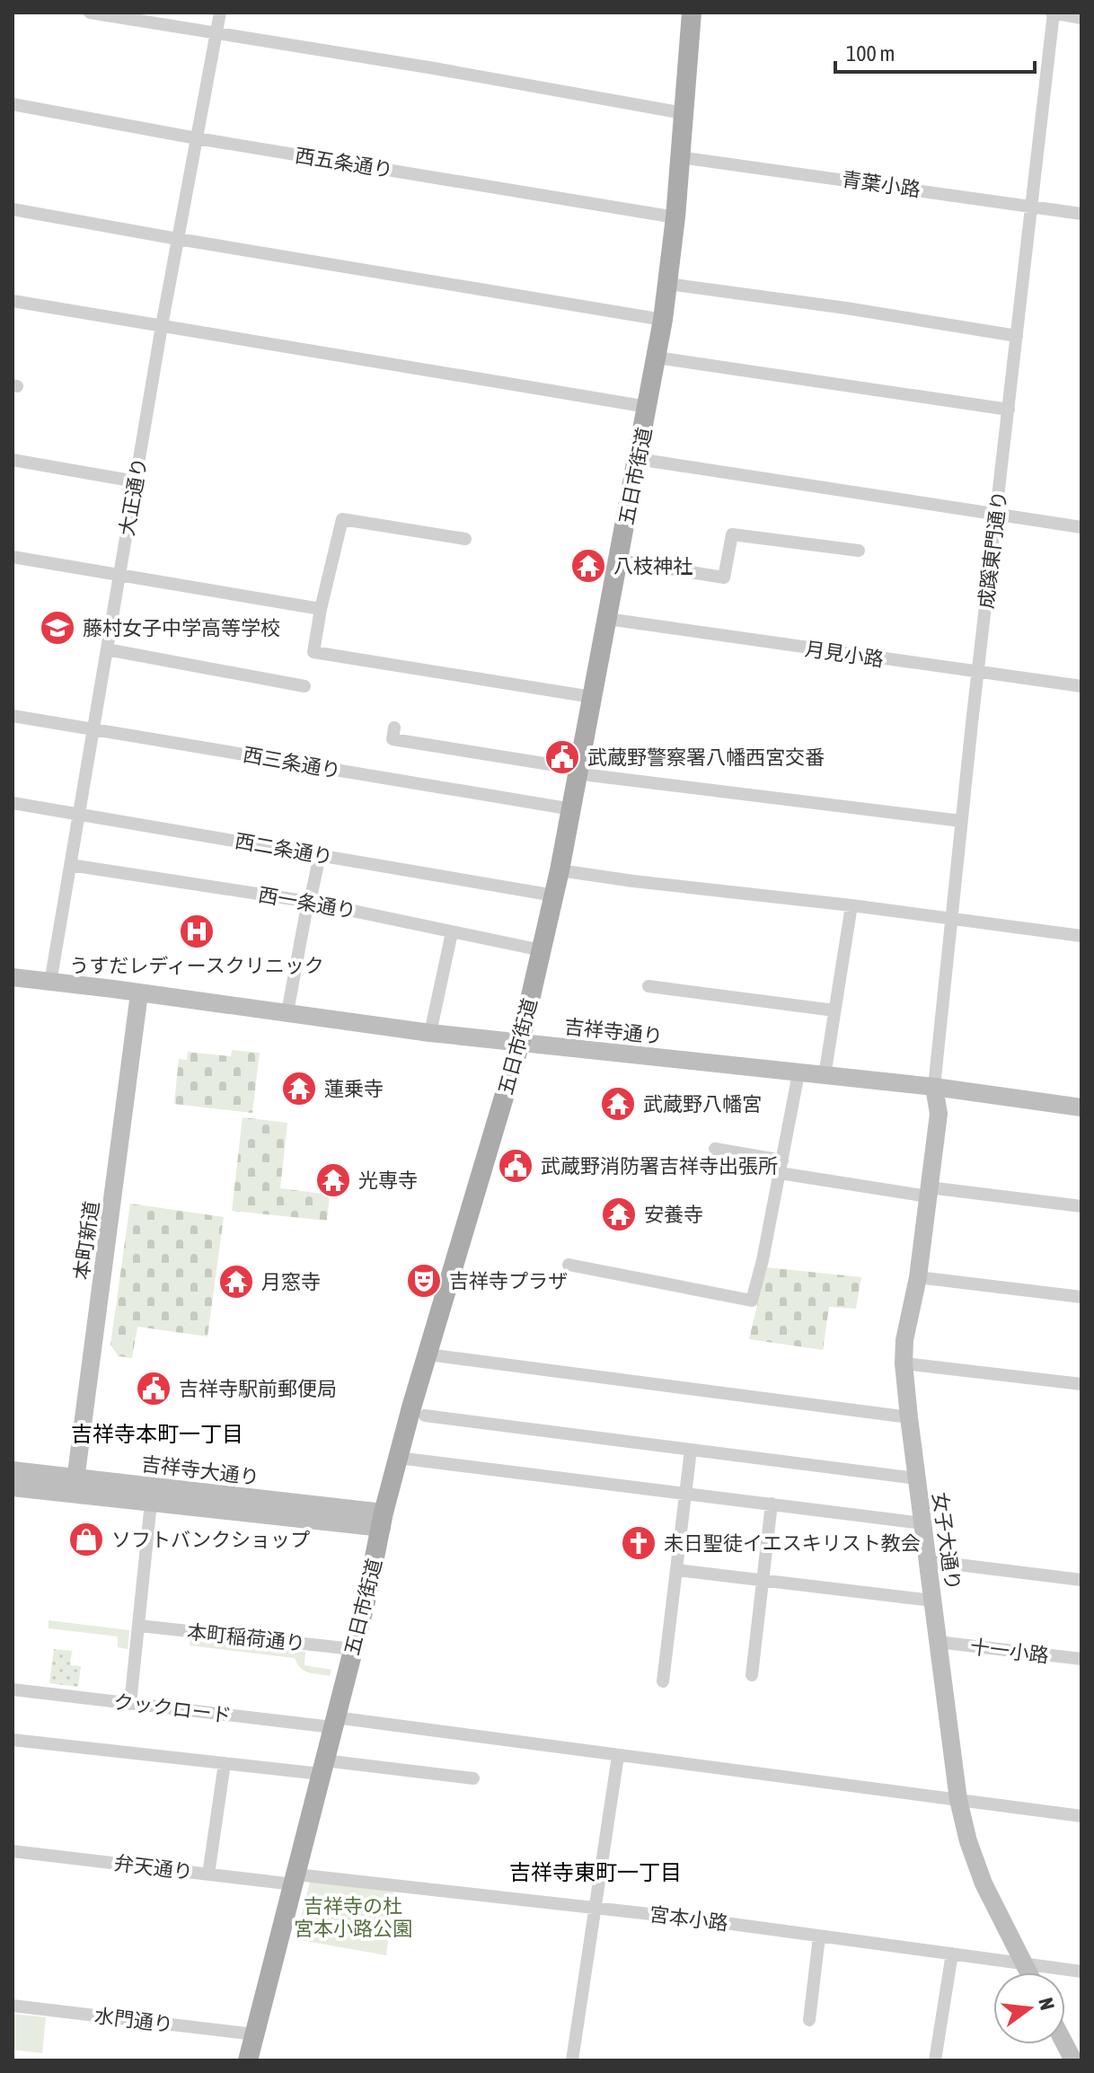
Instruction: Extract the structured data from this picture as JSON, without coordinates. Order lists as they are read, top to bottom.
{
  "streets": {
    "main road": [
      "五日市街道",
      "吉祥寺通り",
      "本町新道",
      "吉祥寺大通り",
      "女子大通り"
    ],
    "street": [
      "西五条通り",
      "青葉小路",
      "大正通り",
      "成蹊東門通り",
      "月見小路",
      "西三条通り",
      "西二条通り",
      "西一条通り",
      "本町稲荷通り",
      "十一小路",
      "クックロード",
      "弁天通り",
      "宮本小路",
      "水門通り"
    ]
  },
  "crossings": [
    ["西五条通り", "五日市街道"],
    ["西五条通り", "大正通り"],
    ["青葉小路", "五日市街道"],
    ["青葉小路", "成蹊東門通り"],
    ["五日市街道", "月見小路"],
    ["五日市街道", "西三条通り"],
    ["五日市街道", "西二条通り"],
    ["五日市街道", "西一条通り"],
    ["五日市街道", "吉祥寺通り"],
    ["五日市街道", "吉祥寺大通り"],
    ["五日市街道", "本町稲荷通り"],
    ["五日市街道", "クックロード"],
    ["五日市街道", "弁天通り"],
    ["五日市街道", "宮本小路"],
    ["五日市街道", "水門通り"],
    ["大正通り", "西三条通り"],
    ["大正通り", "西二条通り"],
    ["大正通り", "西一条通り"],
    ["大正通り", "吉祥寺通り"],
    ["成蹊東門通り", "月見小路"],
    ["成蹊東門通り", "吉祥寺通り"],
    ["成蹊東門通り", "女子大通り"],
    ["吉祥寺通り", "本町新道"],
    ["吉祥寺通り", "女子大通り"],
    ["本町新道", "吉祥寺大通り"],
    ["女子大通り", "十一小路"],
    ["女子大通り", "クックロード"],
    ["女子大通り", "宮本小路"],
    ["弁天通り", "宮本小路"]
  ],
  "districts": ["吉祥寺本町一丁目", "吉祥寺東町一丁目"],
  "parks": ["吉祥寺の杜 宮本小路公園"],
  "places": {
    "temple": [
      "八枝神社",
      "蓮乗寺",
      "武蔵野八幡宮",
      "光専寺",
      "安養寺",
      "月窓寺"
    ],
    "school or university": ["藤村女子中学高等学校"],
    "public building": ["武蔵野警察署八幡西宮交番", "武蔵野消防署吉祥寺出張所", "吉祥寺駅前郵便局"],
    "hospital": ["うすだレディースクリニック"],
    "theatre": ["吉祥寺プラザ"],
    "shop": ["ソフトバンクショップ"],
    "church": ["未日聖徒イエスキリスト教会"]
  },
  "scale_bar": "100 m",
  "north": "right"
}
